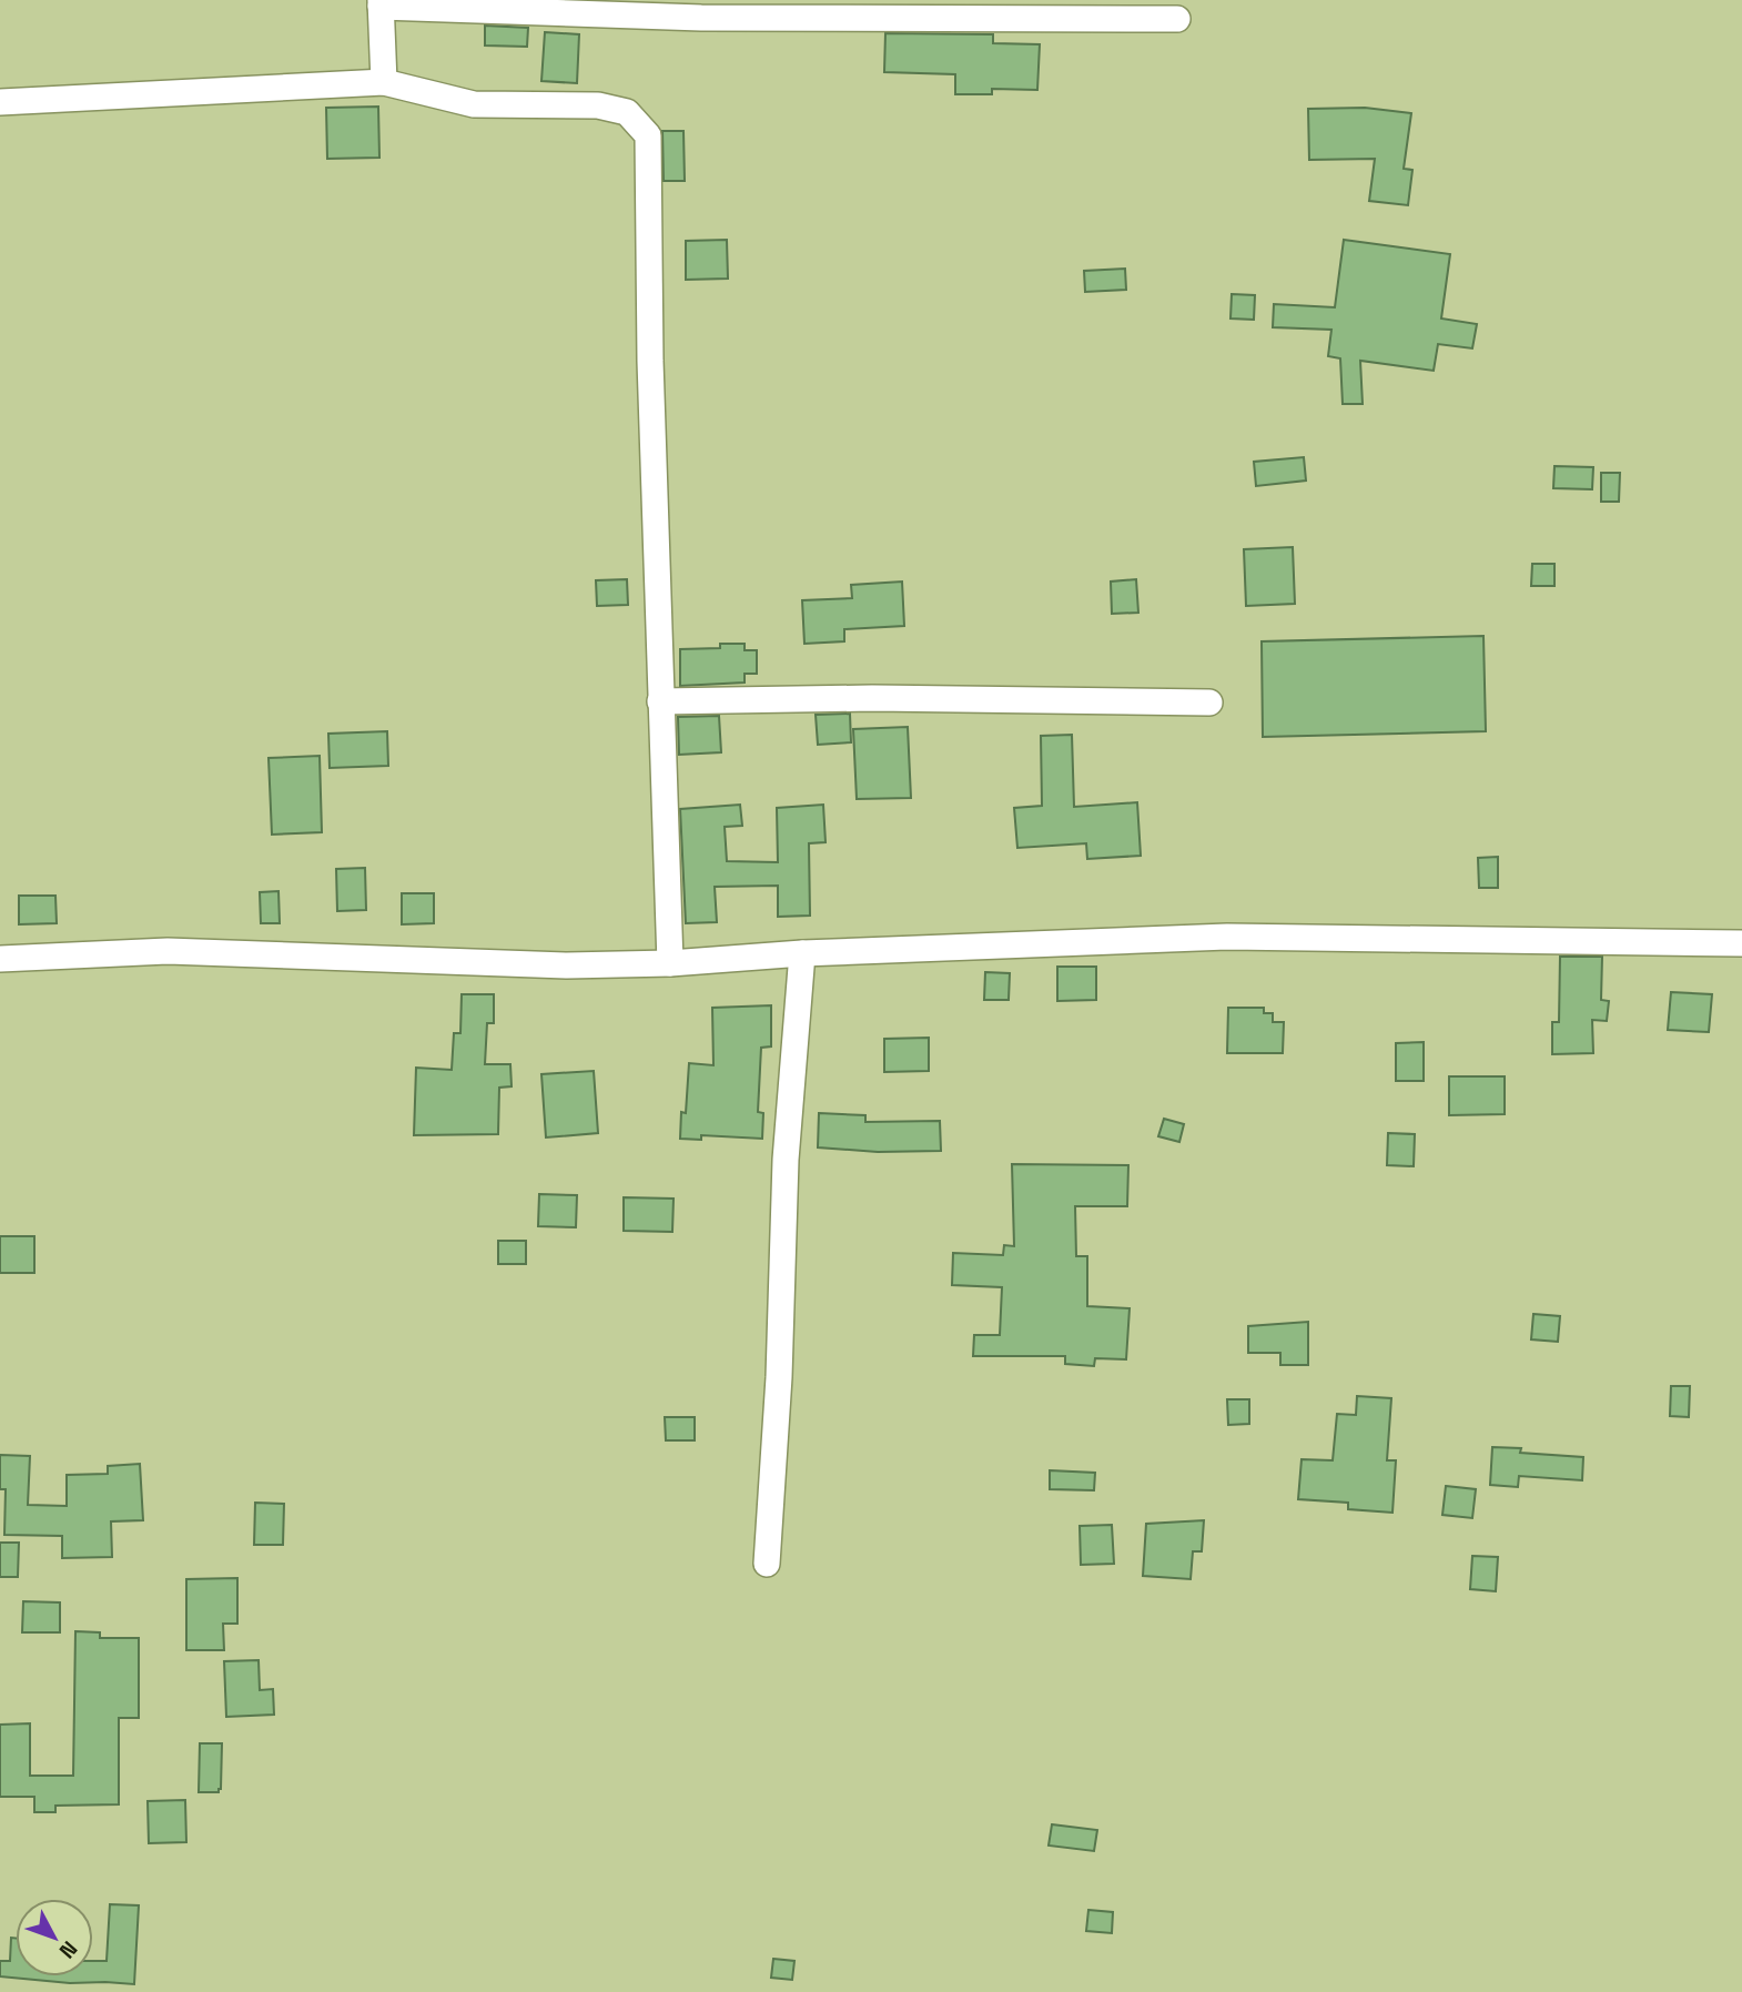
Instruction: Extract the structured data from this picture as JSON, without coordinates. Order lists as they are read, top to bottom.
{
  "north": "bottom right"
}
